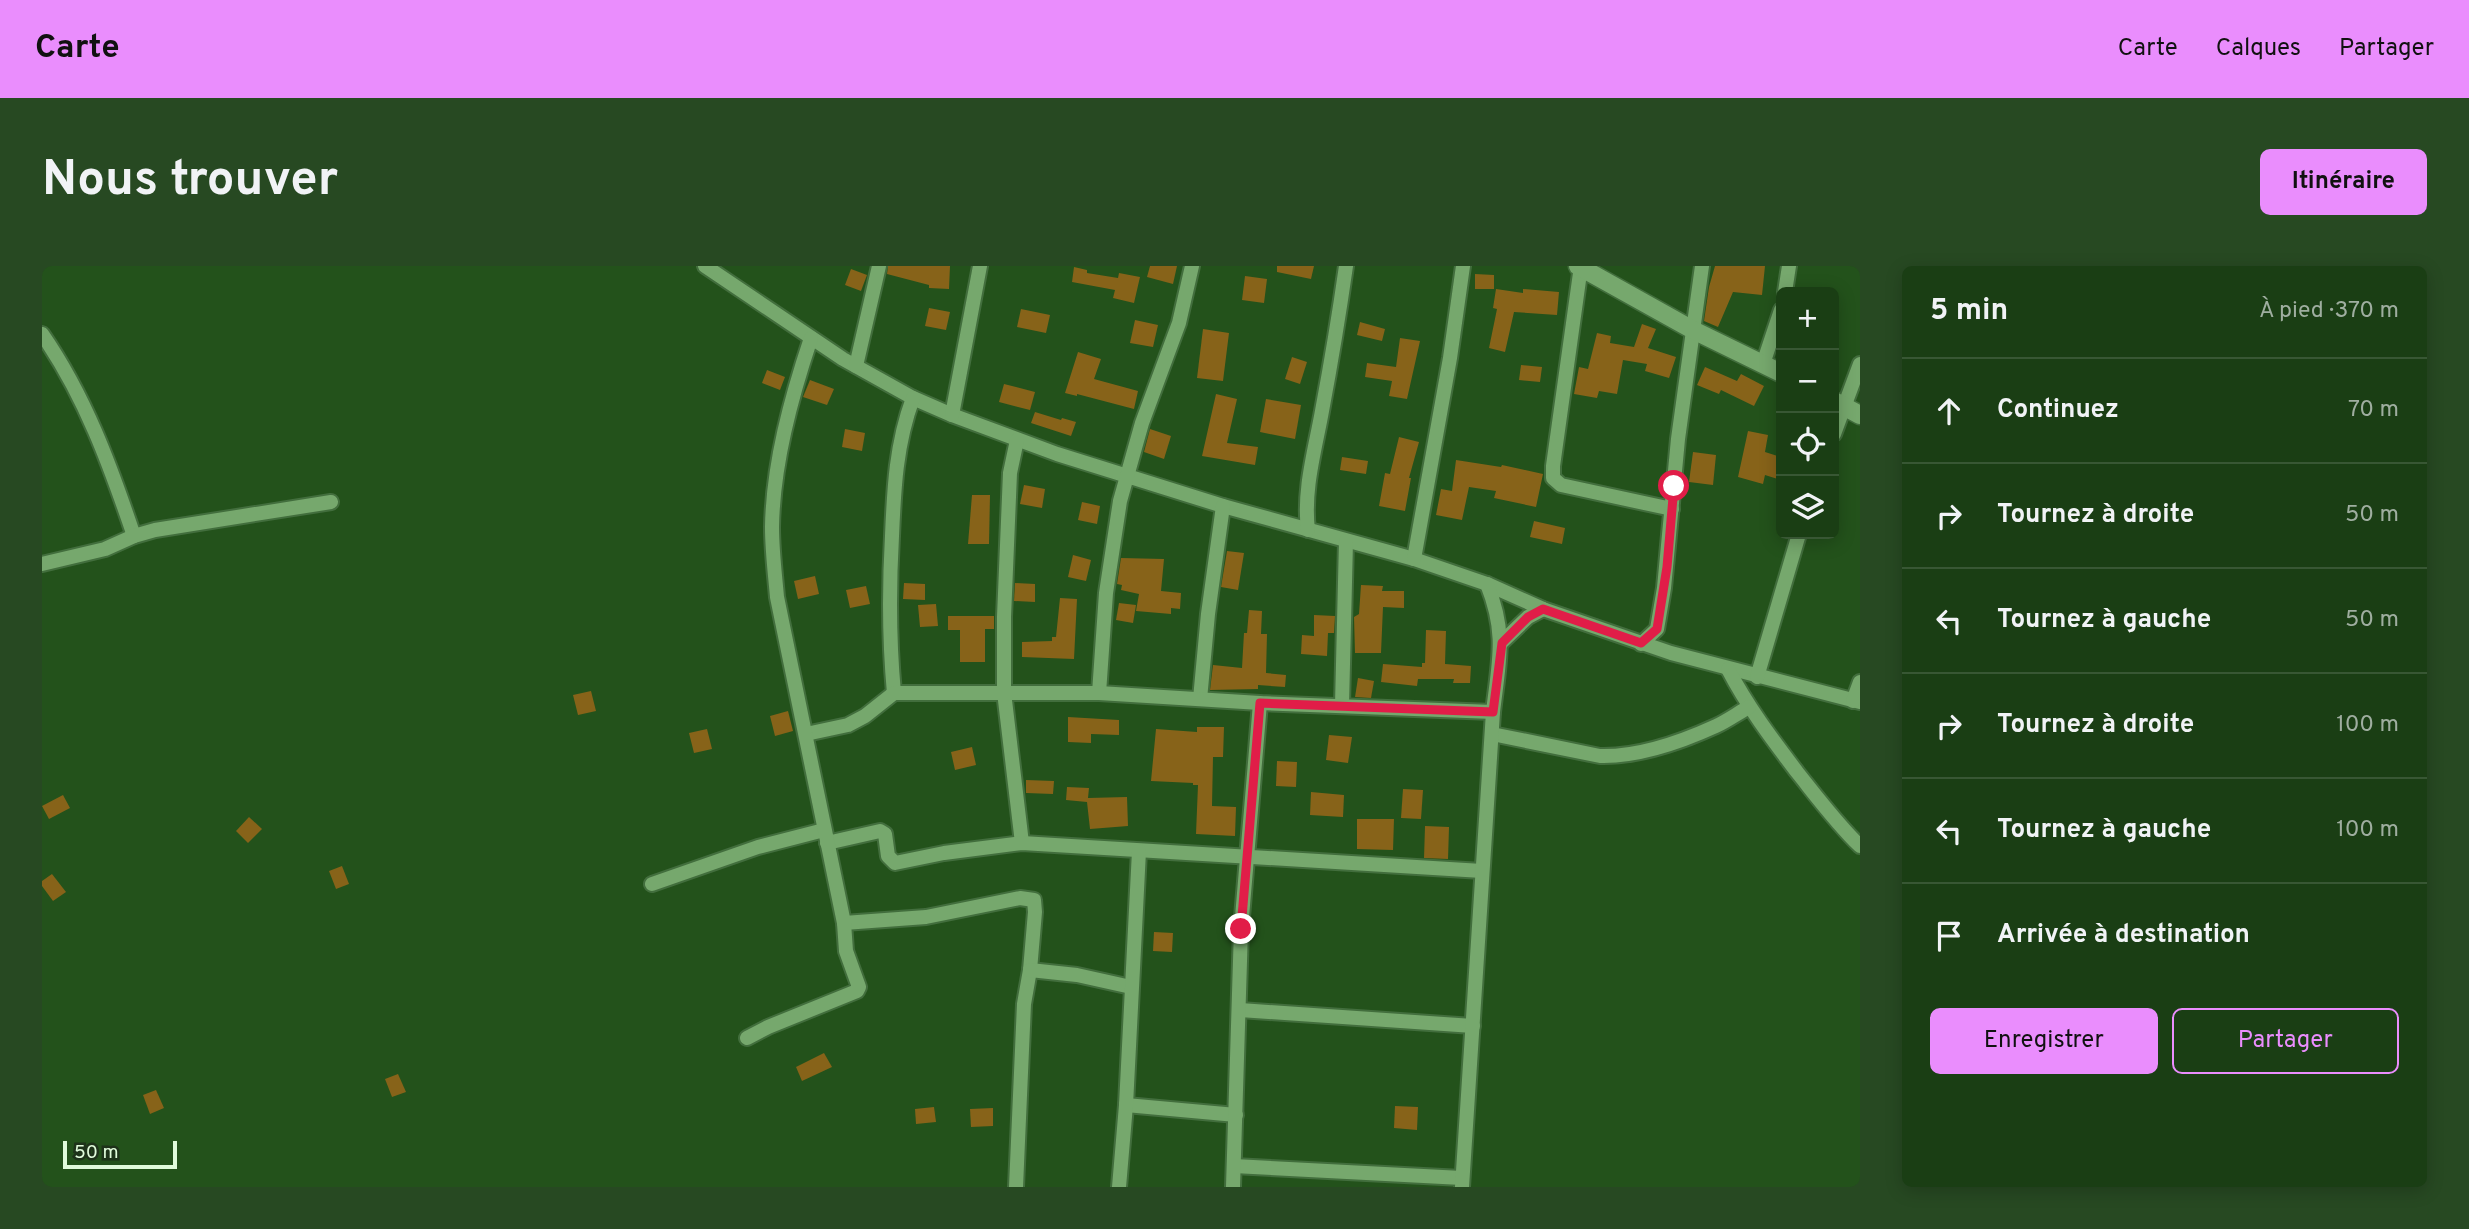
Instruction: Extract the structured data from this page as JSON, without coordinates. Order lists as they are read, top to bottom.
{
  "scale_bar": "50 m",
  "page": {
    "header": "Carte",
    "nav": ["Carte", "Calques", "Partager"],
    "buttons": [
      "Itinéraire",
      ["Enregistrer", "Partager"]
    ],
    "title": "Nous trouver",
    "heading": ["5 min", "À pied · 370 m"],
    "map_buttons": ["+", "−"],
    "list": [
      ["Continuez", "70 m"],
      ["Tournez à droite", "50 m"],
      ["Tournez à gauche", "50 m"],
      ["Tournez à droite", "100 m"],
      ["Tournez à gauche", "100 m"],
      "Arrivée à destination"
    ],
    "scale": "50 m"
  }
}
